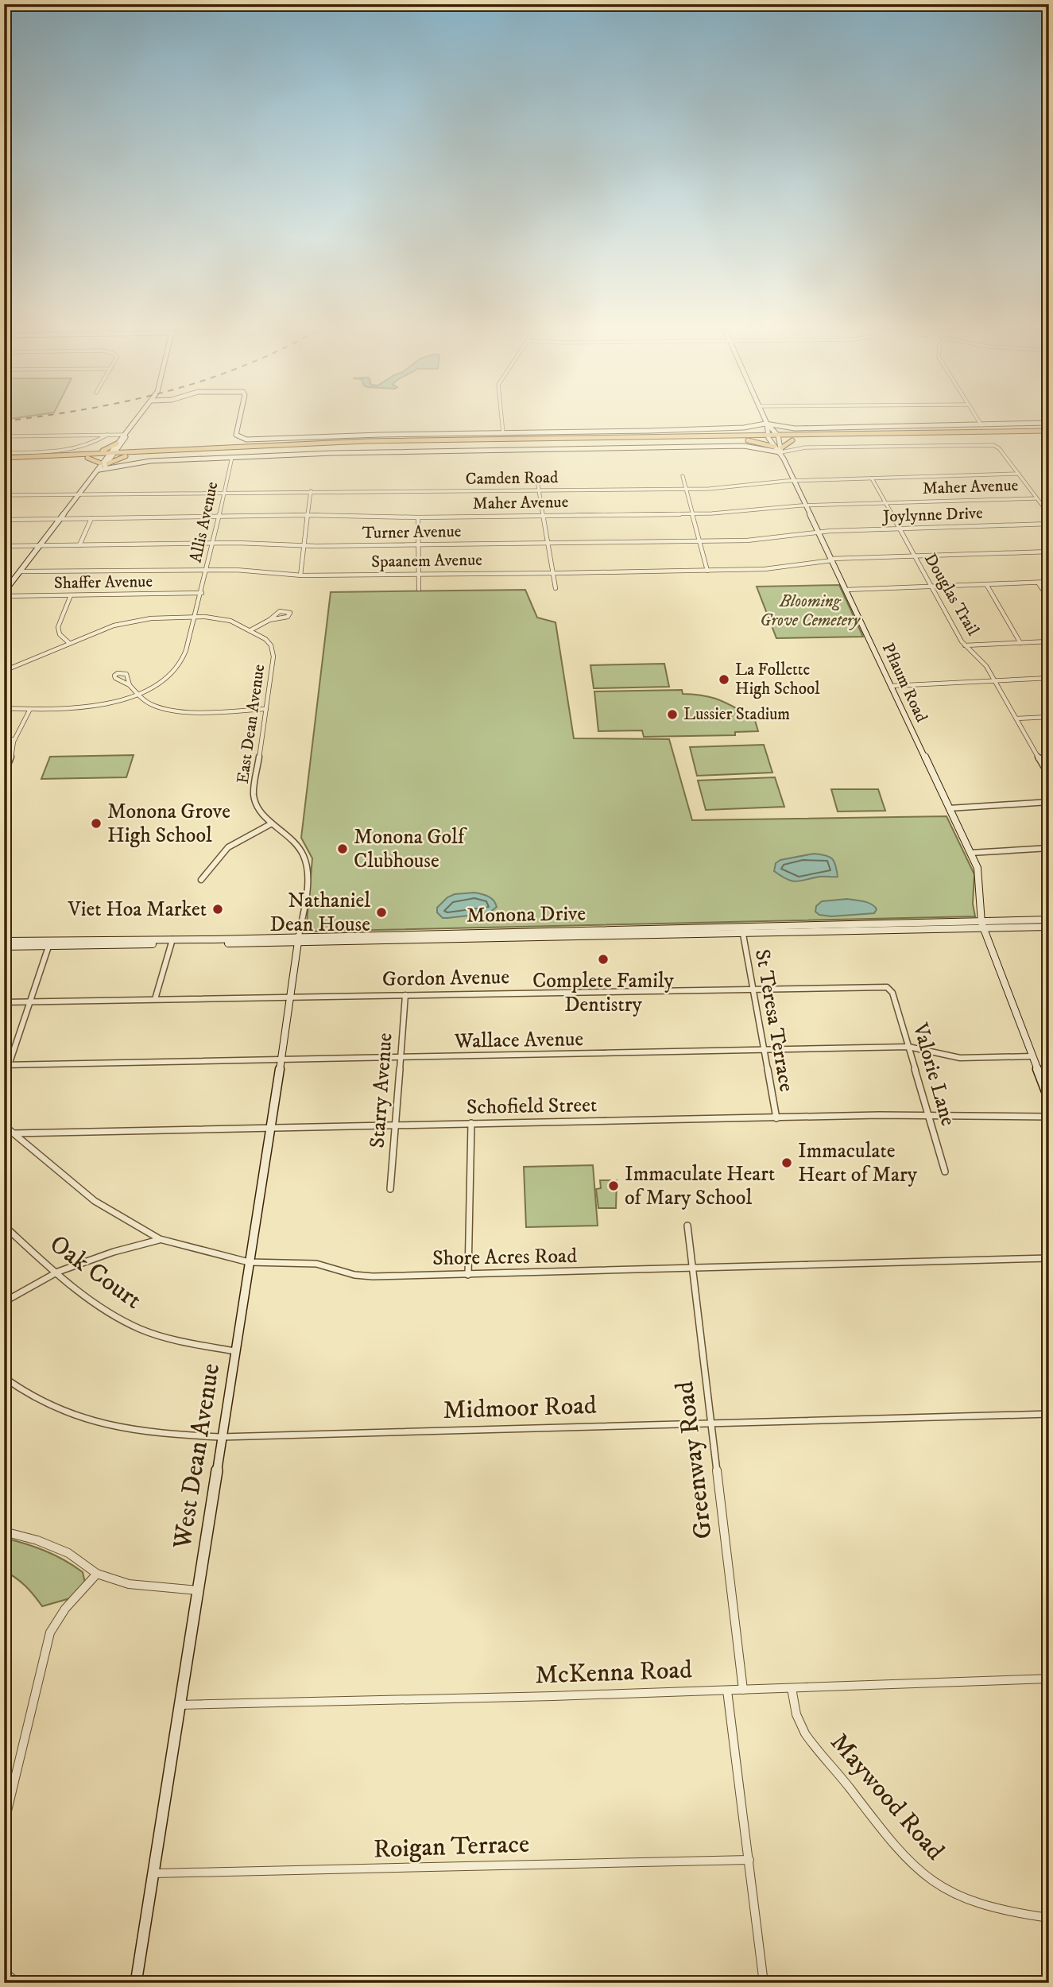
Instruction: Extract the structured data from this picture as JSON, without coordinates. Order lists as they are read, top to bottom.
{
  "streets": {
    "street": [
      "Camden Road",
      "Maher Avenue",
      "Joylynne Drive",
      "Allis Avenue",
      "Turner Avenue",
      "Spaanem Avenue",
      "Shaffer Avenue",
      "Douglas Trail",
      "Pflaum Road",
      "East Dean Avenue",
      "Monona Drive",
      "Gordon Avenue",
      "St Teresa Terrace",
      "Wallace Avenue",
      "Valorie Lane",
      "Starry Avenue",
      "Schofield Street",
      "Shore Acres Road",
      "Oak Court",
      "Midmoor Road",
      "West Dean Avenue",
      "Greenway Road",
      "McKenna Road",
      "Maywood Road",
      "Roigan Terrace"
    ]
  },
  "crossings": [
    ["Camden Road", "Allis Avenue"],
    ["Camden Road", "Douglas Trail"],
    ["Camden Road", "Pflaum Road"],
    ["Maher Avenue", "Allis Avenue"],
    ["Maher Avenue", "Douglas Trail"],
    ["Maher Avenue", "Pflaum Road"],
    ["Joylynne Drive", "Turner Avenue"],
    ["Joylynne Drive", "Douglas Trail"],
    ["Joylynne Drive", "Pflaum Road"],
    ["Allis Avenue", "Turner Avenue"],
    ["Allis Avenue", "Spaanem Avenue"],
    ["Allis Avenue", "Shaffer Avenue"],
    ["Allis Avenue", "East Dean Avenue"],
    ["Turner Avenue", "Pflaum Road"],
    ["Spaanem Avenue", "Douglas Trail"],
    ["Spaanem Avenue", "Pflaum Road"],
    ["Pflaum Road", "Monona Drive"],
    ["Pflaum Road", "Wallace Avenue"],
    ["East Dean Avenue", "Monona Drive"],
    ["East Dean Avenue", "West Dean Avenue"],
    ["Monona Drive", "St Teresa Terrace"],
    ["Monona Drive", "West Dean Avenue"],
    ["Gordon Avenue", "St Teresa Terrace"],
    ["Gordon Avenue", "Valorie Lane"],
    ["Gordon Avenue", "Starry Avenue"],
    ["Gordon Avenue", "West Dean Avenue"],
    ["St Teresa Terrace", "Wallace Avenue"],
    ["St Teresa Terrace", "Schofield Street"],
    ["Wallace Avenue", "Valorie Lane"],
    ["Wallace Avenue", "Starry Avenue"],
    ["Wallace Avenue", "West Dean Avenue"],
    ["Valorie Lane", "Schofield Street"],
    ["Starry Avenue", "Schofield Street"],
    ["Schofield Street", "Shore Acres Road"],
    ["Schofield Street", "West Dean Avenue"],
    ["Shore Acres Road", "West Dean Avenue"],
    ["Shore Acres Road", "Greenway Road"],
    ["Oak Court", "West Dean Avenue"],
    ["Midmoor Road", "West Dean Avenue"],
    ["Midmoor Road", "Greenway Road"],
    ["West Dean Avenue", "McKenna Road"],
    ["West Dean Avenue", "Roigan Terrace"],
    ["Greenway Road", "McKenna Road"],
    ["McKenna Road", "Maywood Road"]
  ],
  "parks": ["Blooming Grove Cemetery"],
  "places": [
    "La Follette High School",
    "Lussier Stadium",
    "Monona Grove High School",
    "Monona Golf Clubhouse",
    "Viet Hoa Market",
    "Nathaniel Dean House",
    "Complete Family Dentistry",
    "Immaculate Heart of Mary",
    "Immaculate Heart of Mary School"
  ]
}
